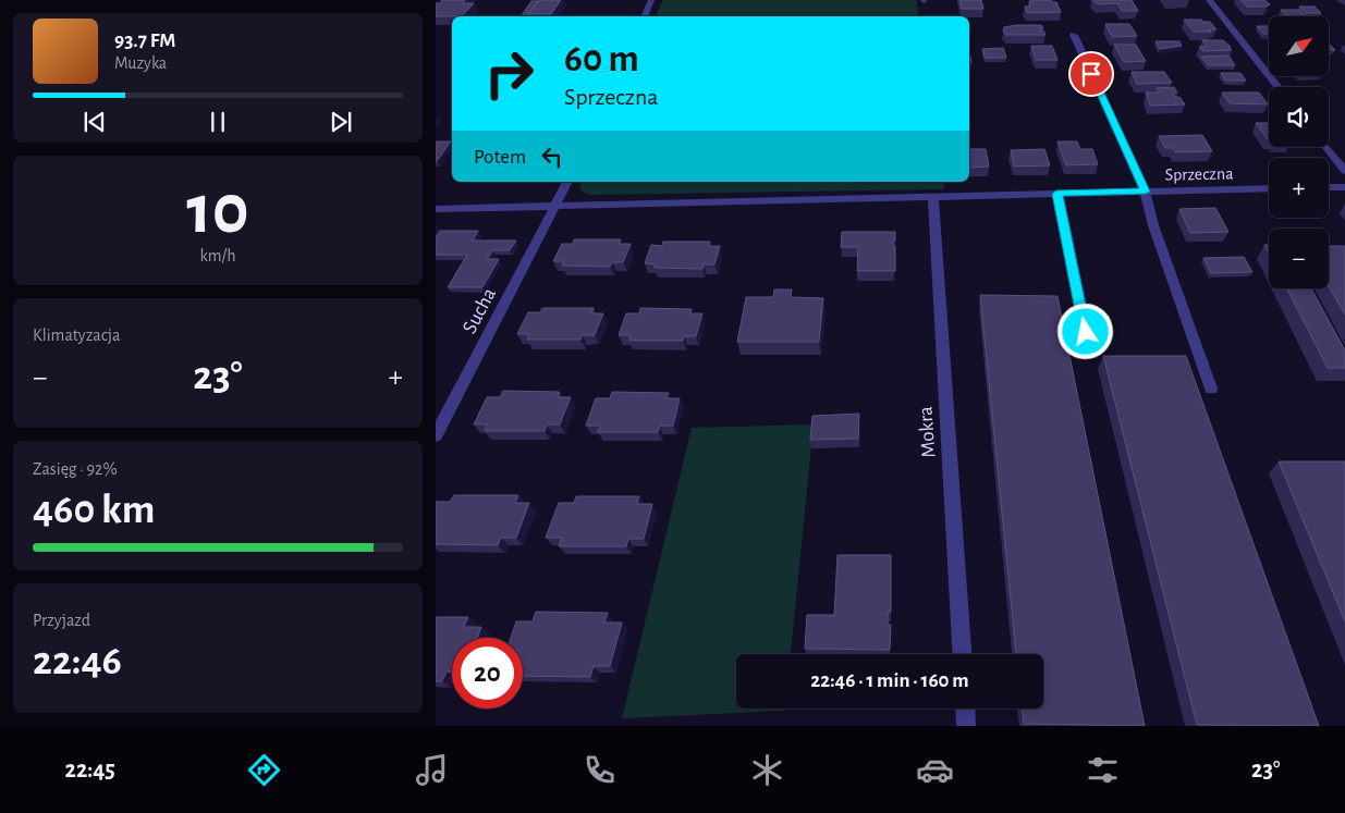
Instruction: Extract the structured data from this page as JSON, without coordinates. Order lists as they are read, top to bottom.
{
  "streets": {
    "street": ["Sprzeczna", "Sucha", "Mokra"]
  },
  "crossings": [
    ["Sprzeczna", "Sucha"],
    ["Sprzeczna", "Mokra"]
  ],
  "north": "top right",
  "page": {
    "map_buttons": ["+", "−"],
    "turn": ["60 m", "Sprzeczna"],
    "song": ["93.7 FM", "Muzyka"],
    "then": "Potem",
    "tile": [
      ["10", "km/h"],
      "Klimatyzacja",
      ["Zasięg · 92%", "460 km"],
      ["Przyjazd", "22:46"]
    ],
    "heat": ["−", "23°", "+"],
    "limit": "20",
    "trip": "22:46 · 1 min · 160 m",
    "tabs": ["22:45", "23°"]
  }
}
